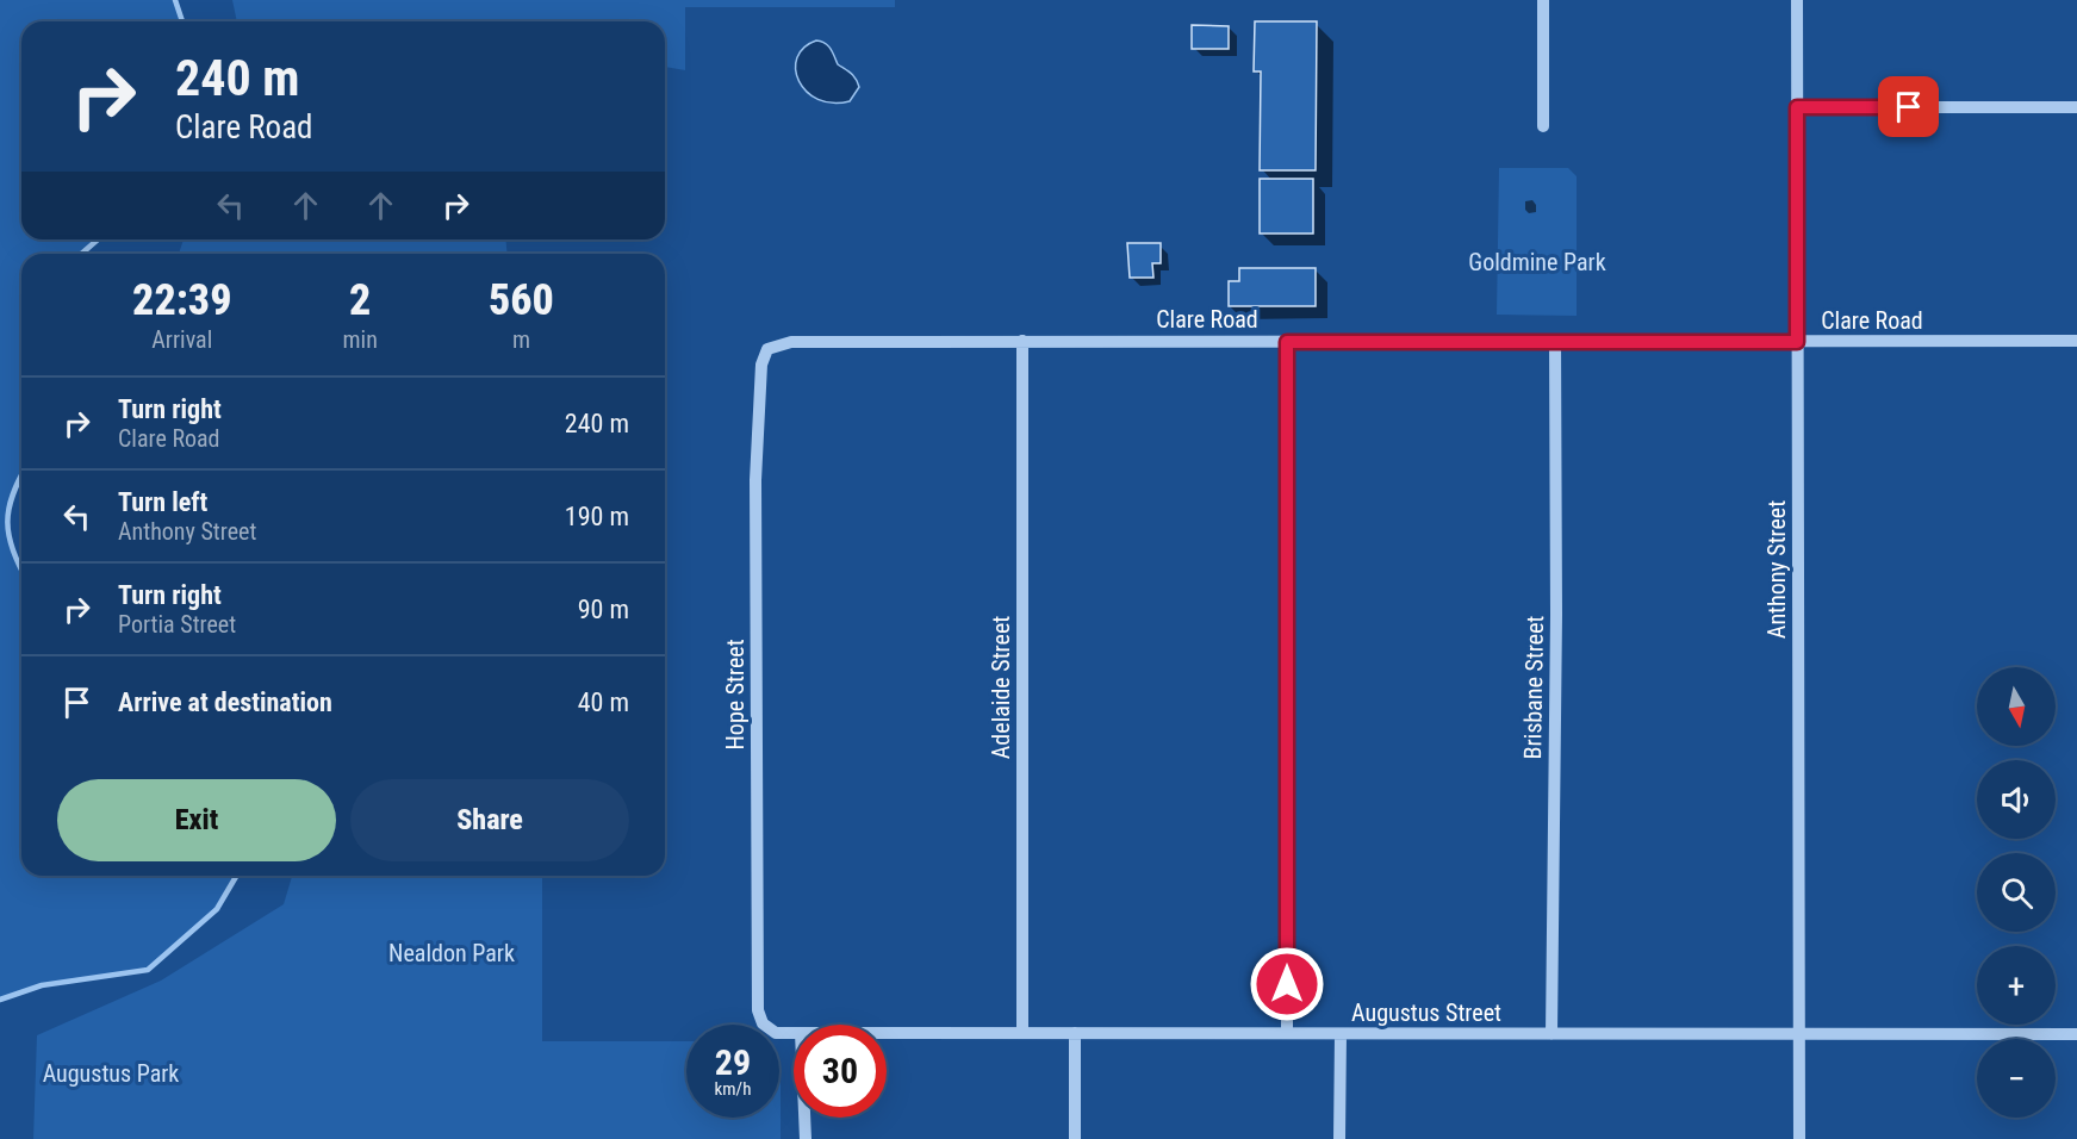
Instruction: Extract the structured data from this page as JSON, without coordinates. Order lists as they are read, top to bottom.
{
  "streets": {
    "street": [
      "Clare Road",
      "Anthony Street",
      "Adelaide Street",
      "Brisbane Street",
      "Hope Street",
      "Augustus Street"
    ]
  },
  "crossings": [
    ["Clare Road", "Anthony Street"],
    ["Clare Road", "Adelaide Street"],
    ["Clare Road", "Brisbane Street"],
    ["Clare Road", "Hope Street"],
    ["Anthony Street", "Augustus Street"],
    ["Adelaide Street", "Augustus Street"],
    ["Brisbane Street", "Augustus Street"]
  ],
  "parks": ["Goldmine Park", "Nealdon Park", "Augustus Park"],
  "north": "bottom",
  "page": {
    "turn": ["240 m", "Clare Road"],
    "eta": [
      "22:39",
      "Arrival",
      "2",
      "min",
      "560",
      "m"
    ],
    "list": [
      {
        "name": "Turn right",
        "note": "Clare Road",
        "value": "240 m"
      },
      {
        "name": "Turn left",
        "note": "Anthony Street",
        "value": "190 m"
      },
      {
        "name": "Turn right",
        "note": "Portia Street",
        "value": "90 m"
      },
      {
        "name": "Arrive at destination",
        "value": "40 m"
      }
    ],
    "map_buttons": ["+", "−"],
    "buttons": ["Exit", "Share"],
    "speed": "29 km/h",
    "limit": "30"
  }
}
